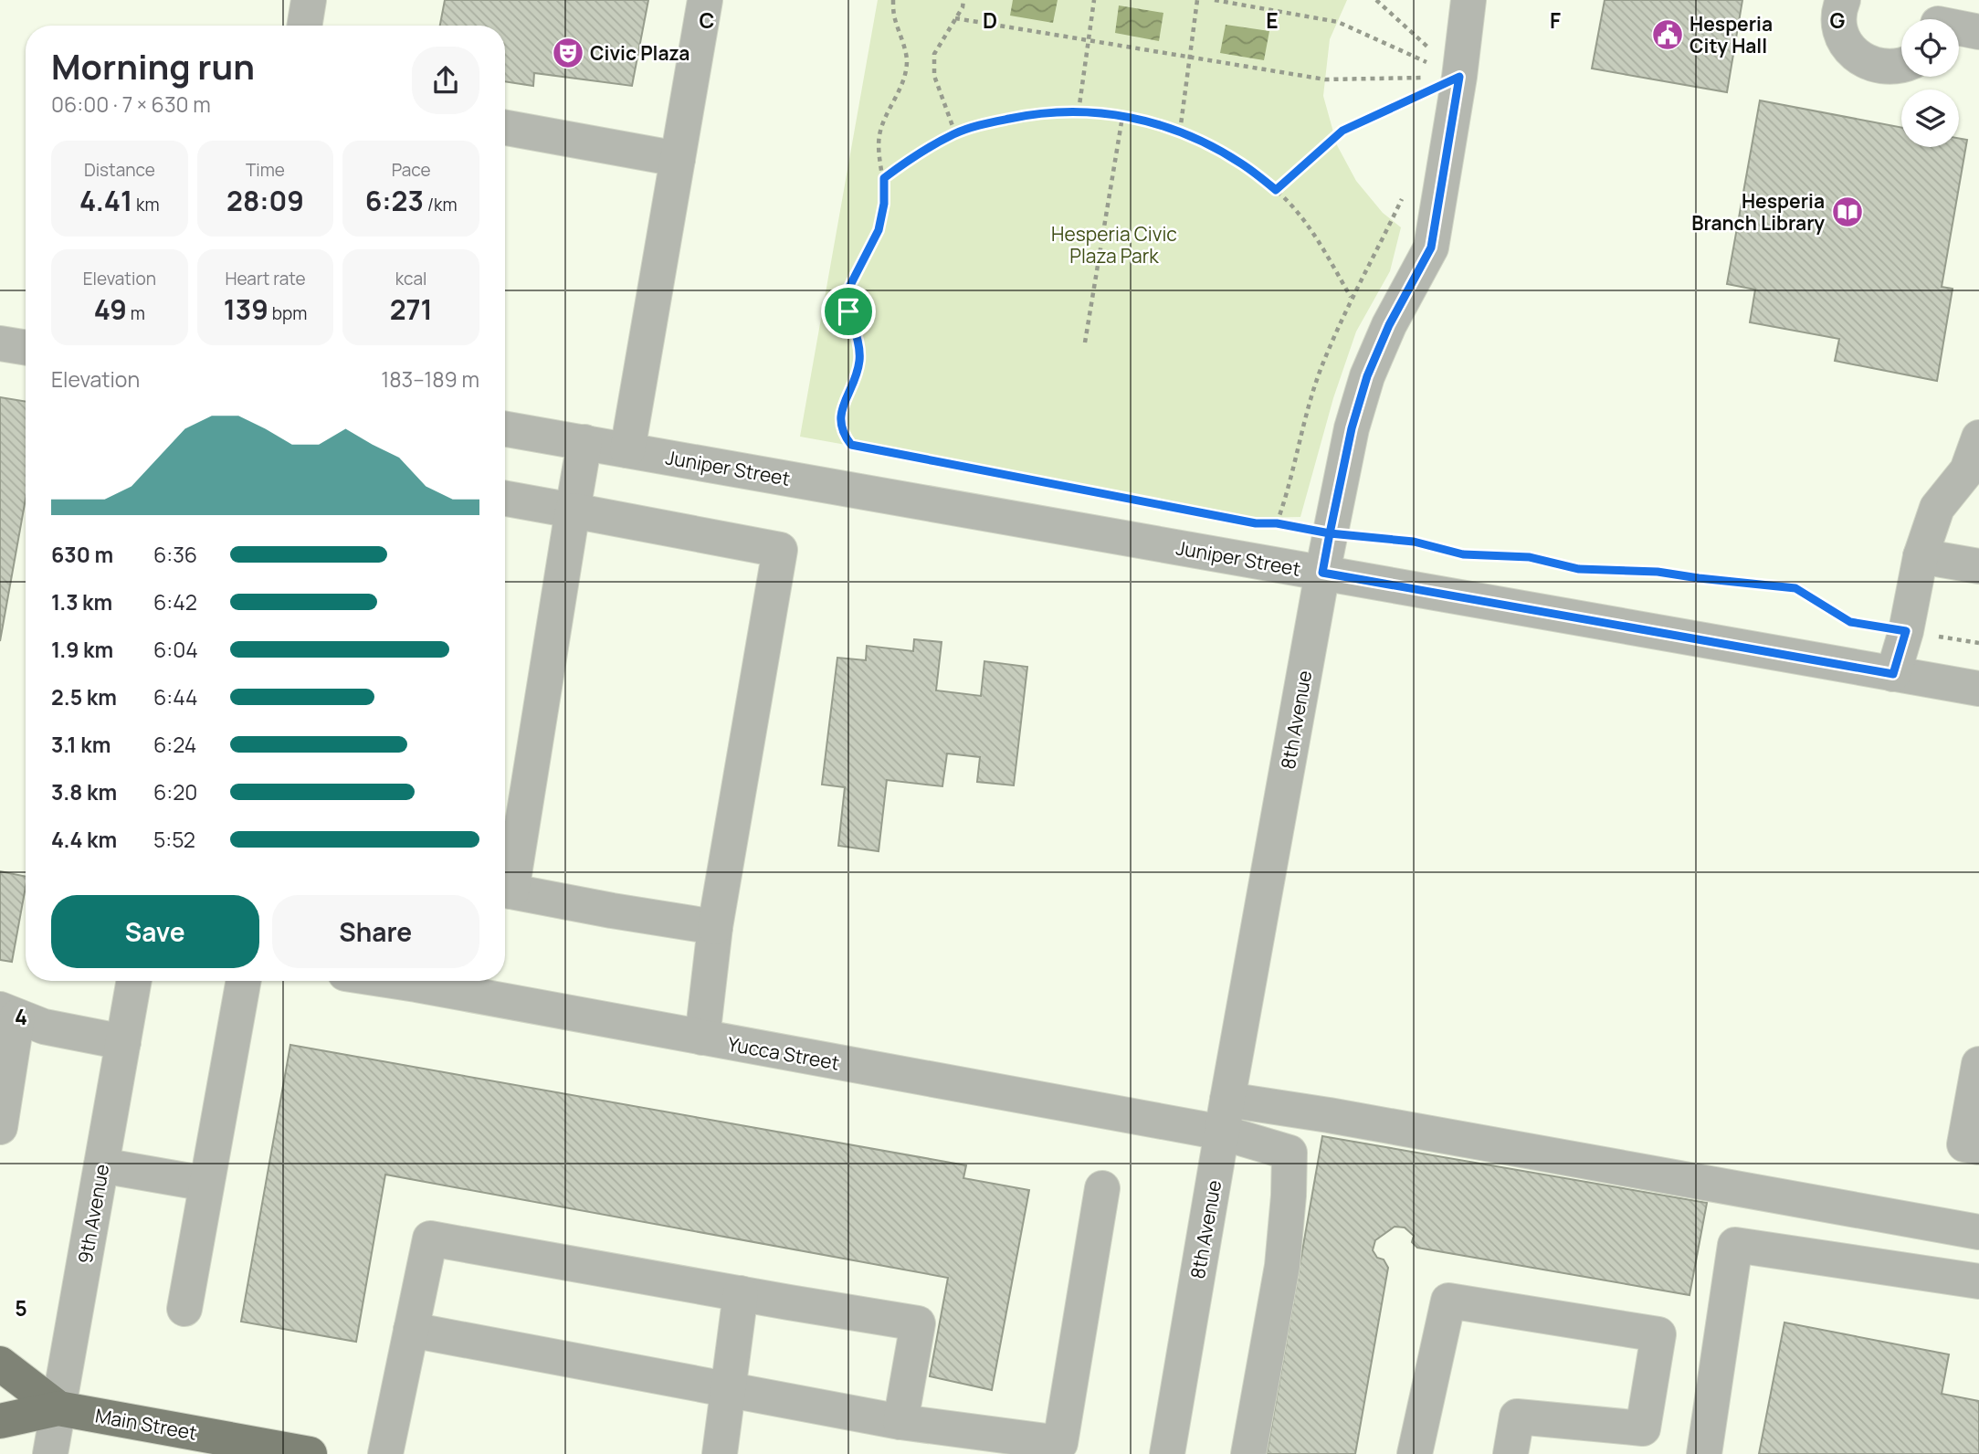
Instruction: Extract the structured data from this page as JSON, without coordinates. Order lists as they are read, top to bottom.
{
  "streets": {
    "main road": ["Main Street"],
    "street": [
      "Juniper Street",
      "8th Avenue",
      "Yucca Street",
      "9th Avenue"
    ]
  },
  "crossings": [
    ["Juniper Street", "8th Avenue"],
    ["8th Avenue", "Yucca Street"],
    ["9th Avenue", "Main Street"]
  ],
  "parks": ["Hesperia Civic Plaza Park"],
  "places": {
    "public building": ["Hesperia City Hall"],
    "theatre": ["Civic Plaza"],
    "library": ["Hesperia Branch Library"]
  },
  "page": {
    "heading": ["Morning run", "06:00 · 7 × 630 m"],
    "stats": [
      ["Distance", "4.41 km"],
      ["Time", "28:09"],
      ["Pace", "6:23 /km"],
      ["Elevation", "49 m"],
      ["Heart rate", "139 bpm"],
      ["kcal", "271"]
    ],
    "chart": ["Elevation", "183–189 m"],
    "list": [
      {
        "name": "630 m",
        "note": "6:36"
      },
      {
        "name": "1.3 km",
        "note": "6:42"
      },
      {
        "name": "1.9 km",
        "note": "6:04"
      },
      {
        "name": "2.5 km",
        "note": "6:44"
      },
      {
        "name": "3.1 km",
        "note": "6:24"
      },
      {
        "name": "3.8 km",
        "note": "6:20"
      },
      {
        "name": "4.4 km",
        "note": "5:52"
      }
    ],
    "buttons": ["Save", "Share"]
  },
  "grid": {
    "columns": [
      "C",
      "D",
      "E",
      "F",
      "G"
    ],
    "rows": ["4", "5"]
  }
}
